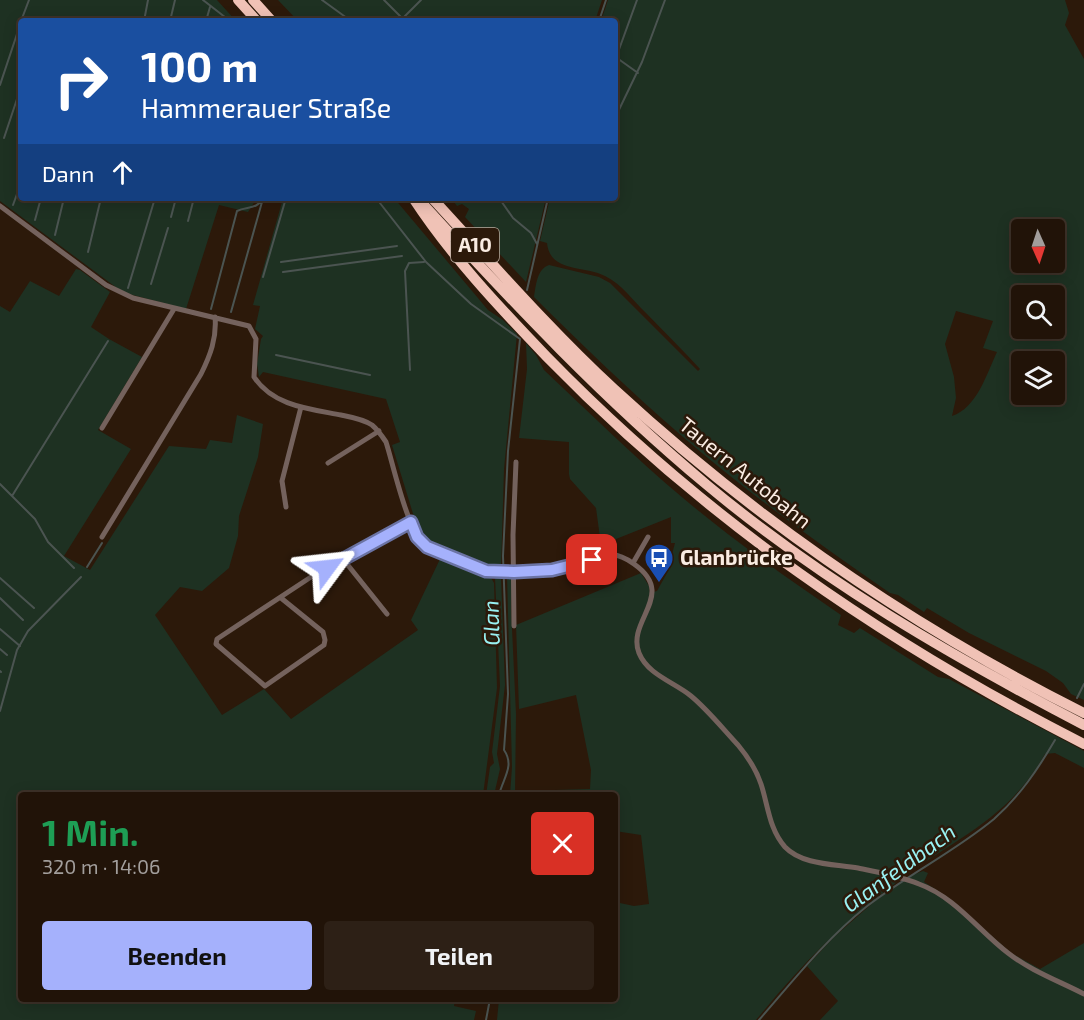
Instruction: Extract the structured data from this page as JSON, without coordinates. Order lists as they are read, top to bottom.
{
  "streets": {
    "highway": ["A10", "Tauern Autobahn"]
  },
  "water": ["Glan", "Glanfeldbach"],
  "places": {
    "bus stop": ["Glanbrücke"]
  },
  "north": "bottom",
  "page": {
    "turn": ["100 m", "Hammerauer Straße"],
    "then": "Dann",
    "heading": ["1 Min.", "320 m · 14:06"],
    "buttons": ["Beenden", "Teilen"]
  }
}
